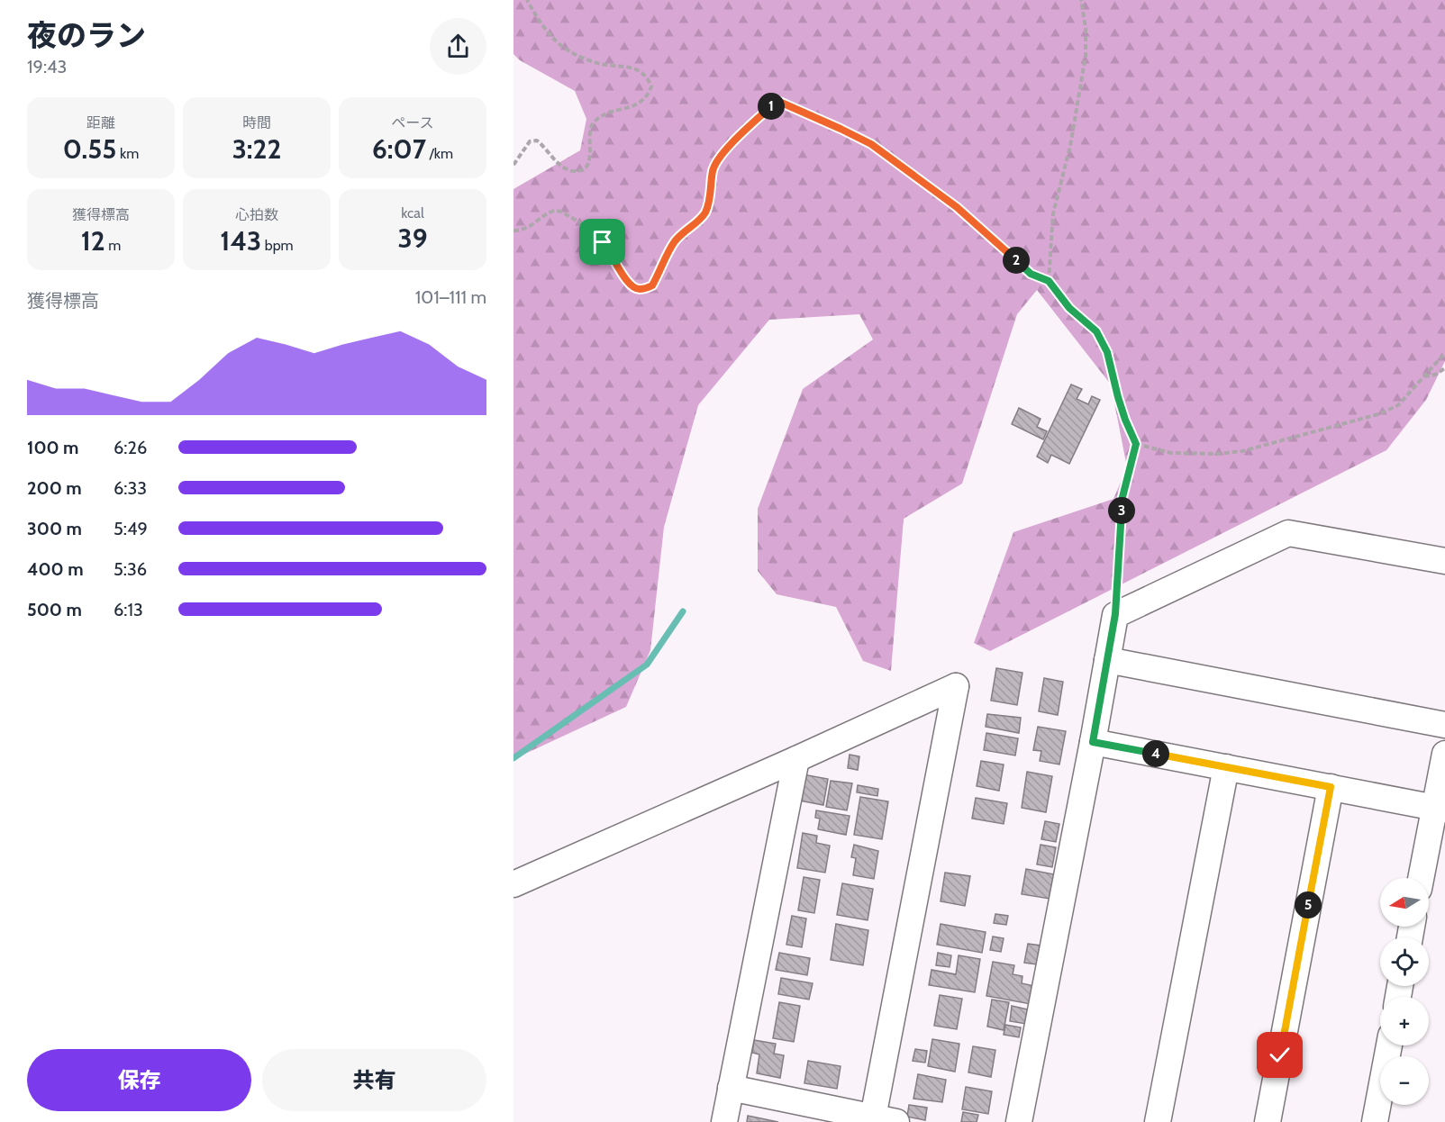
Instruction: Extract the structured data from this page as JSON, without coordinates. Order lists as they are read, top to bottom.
{
  "north": "left",
  "page": {
    "heading": ["夜のラン", "19:43"],
    "stats": [
      ["距離", "0.55 km"],
      ["時間", "3:22"],
      ["ペース", "6:07 /km"],
      ["獲得標高", "12 m"],
      ["心拍数", "143 bpm"],
      ["kcal", "39"]
    ],
    "pins": [
      "1",
      "2",
      "3",
      "4",
      "5"
    ],
    "chart": ["獲得標高", "101–111 m"],
    "list": [
      {
        "name": "100 m",
        "note": "6:26"
      },
      {
        "name": "200 m",
        "note": "6:33"
      },
      {
        "name": "300 m",
        "note": "5:49"
      },
      {
        "name": "400 m",
        "note": "5:36"
      },
      {
        "name": "500 m",
        "note": "6:13"
      }
    ],
    "map_buttons": ["+", "−"],
    "buttons": ["保存", "共有"]
  }
}
